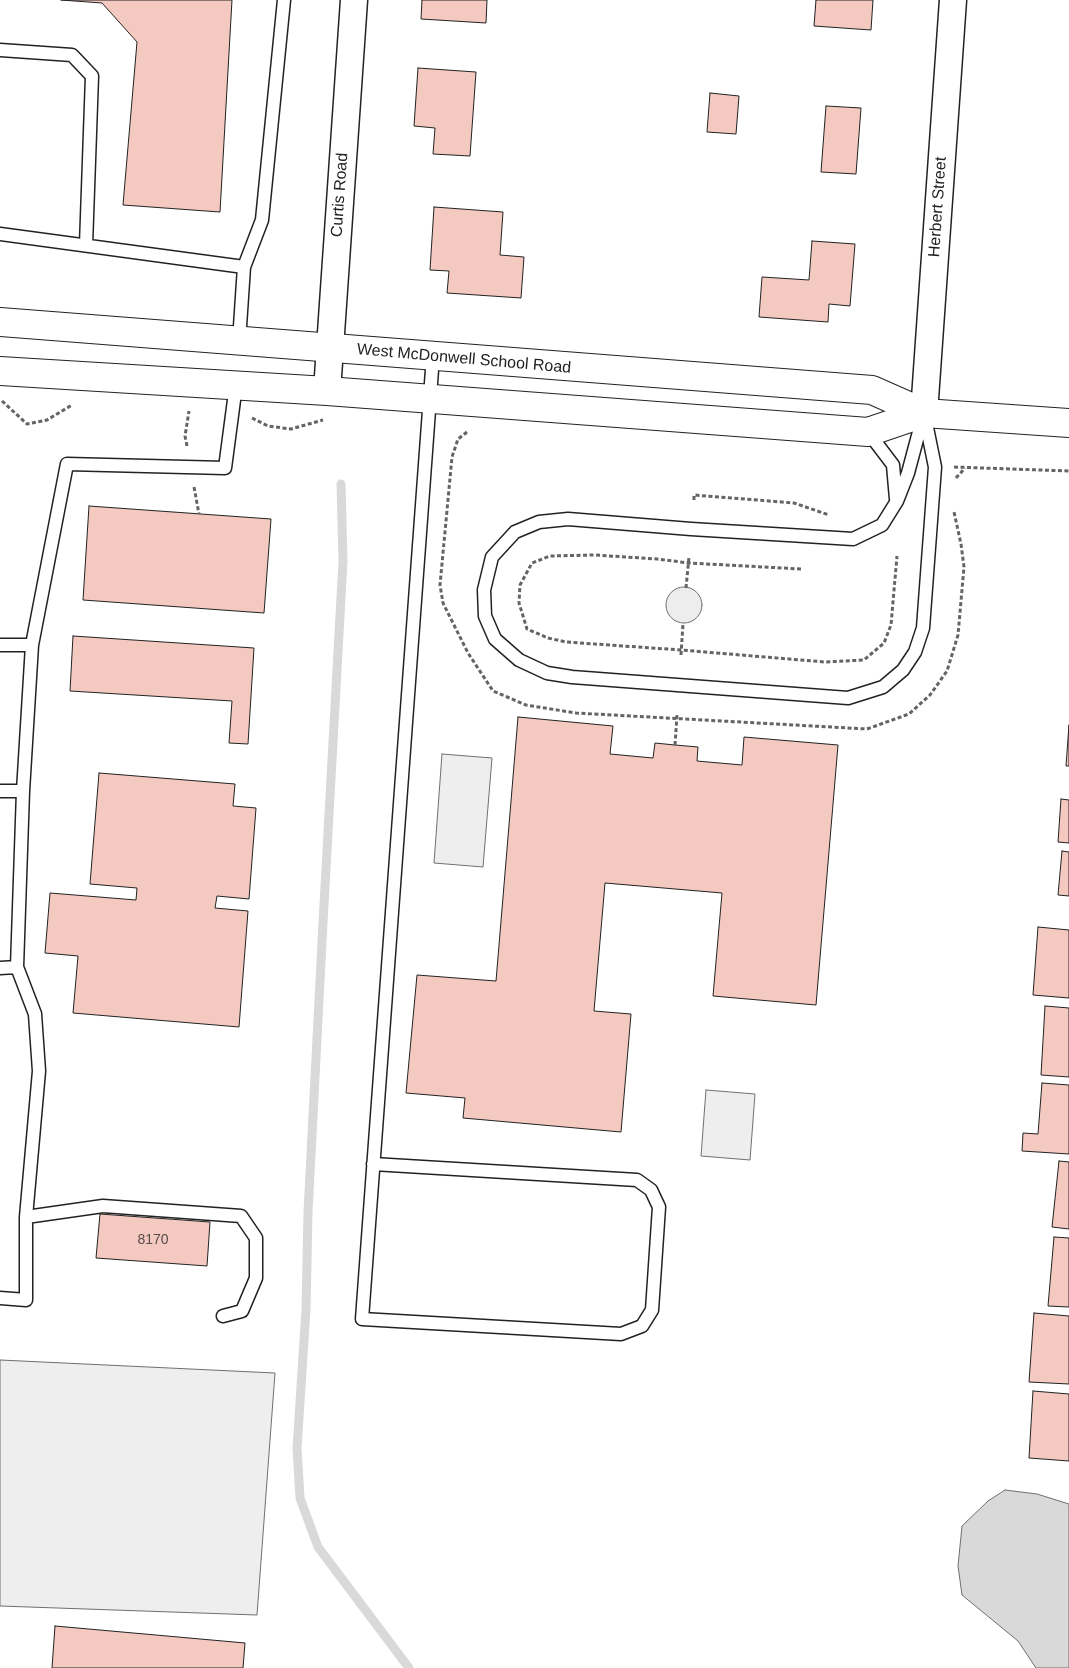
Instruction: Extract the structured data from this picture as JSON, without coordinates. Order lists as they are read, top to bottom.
{
  "streets": {
    "main road": ["West McDonwell School Road"],
    "street": ["Curtis Road", "Herbert Street"]
  },
  "crossings": [
    ["Curtis Road", "West McDonwell School Road"],
    ["Herbert Street", "West McDonwell School Road"]
  ],
  "house_numbers": ["8170"]
}
